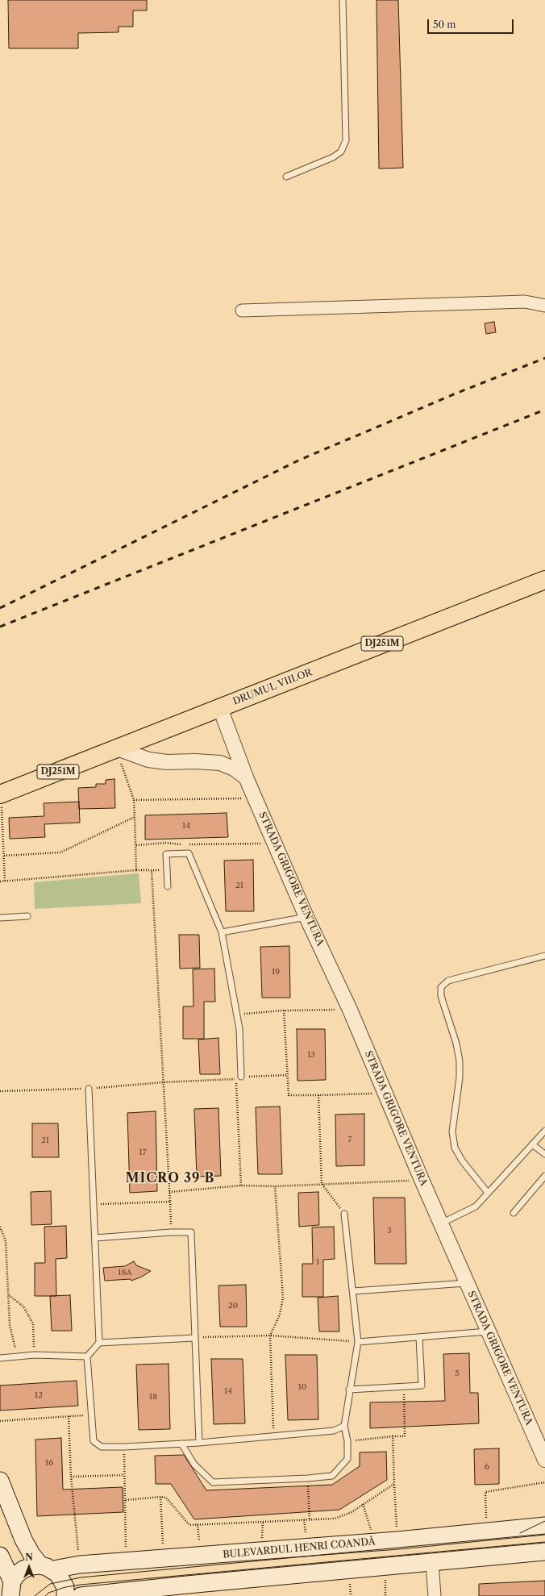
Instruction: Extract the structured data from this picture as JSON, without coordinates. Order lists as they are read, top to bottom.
{
  "streets": {
    "highway": ["DJ251M", "DRUMUL VIILOR"],
    "main road": ["BULEVARDUL HENRI COANDĂ"],
    "street": ["STRADA GRIGORE VENTURA"]
  },
  "crossings": [
    ["DRUMUL VIILOR", "STRADA GRIGORE VENTURA"]
  ],
  "districts": ["MICRO 39 B"],
  "house_numbers": [
    "14",
    "21",
    "19",
    "13",
    "7",
    "21",
    "17",
    "3",
    "1",
    "18A",
    "20",
    "5",
    "10",
    "14",
    "12",
    "18",
    "16",
    "6"
  ],
  "scale_bar": "50 m",
  "north": "top"
}
